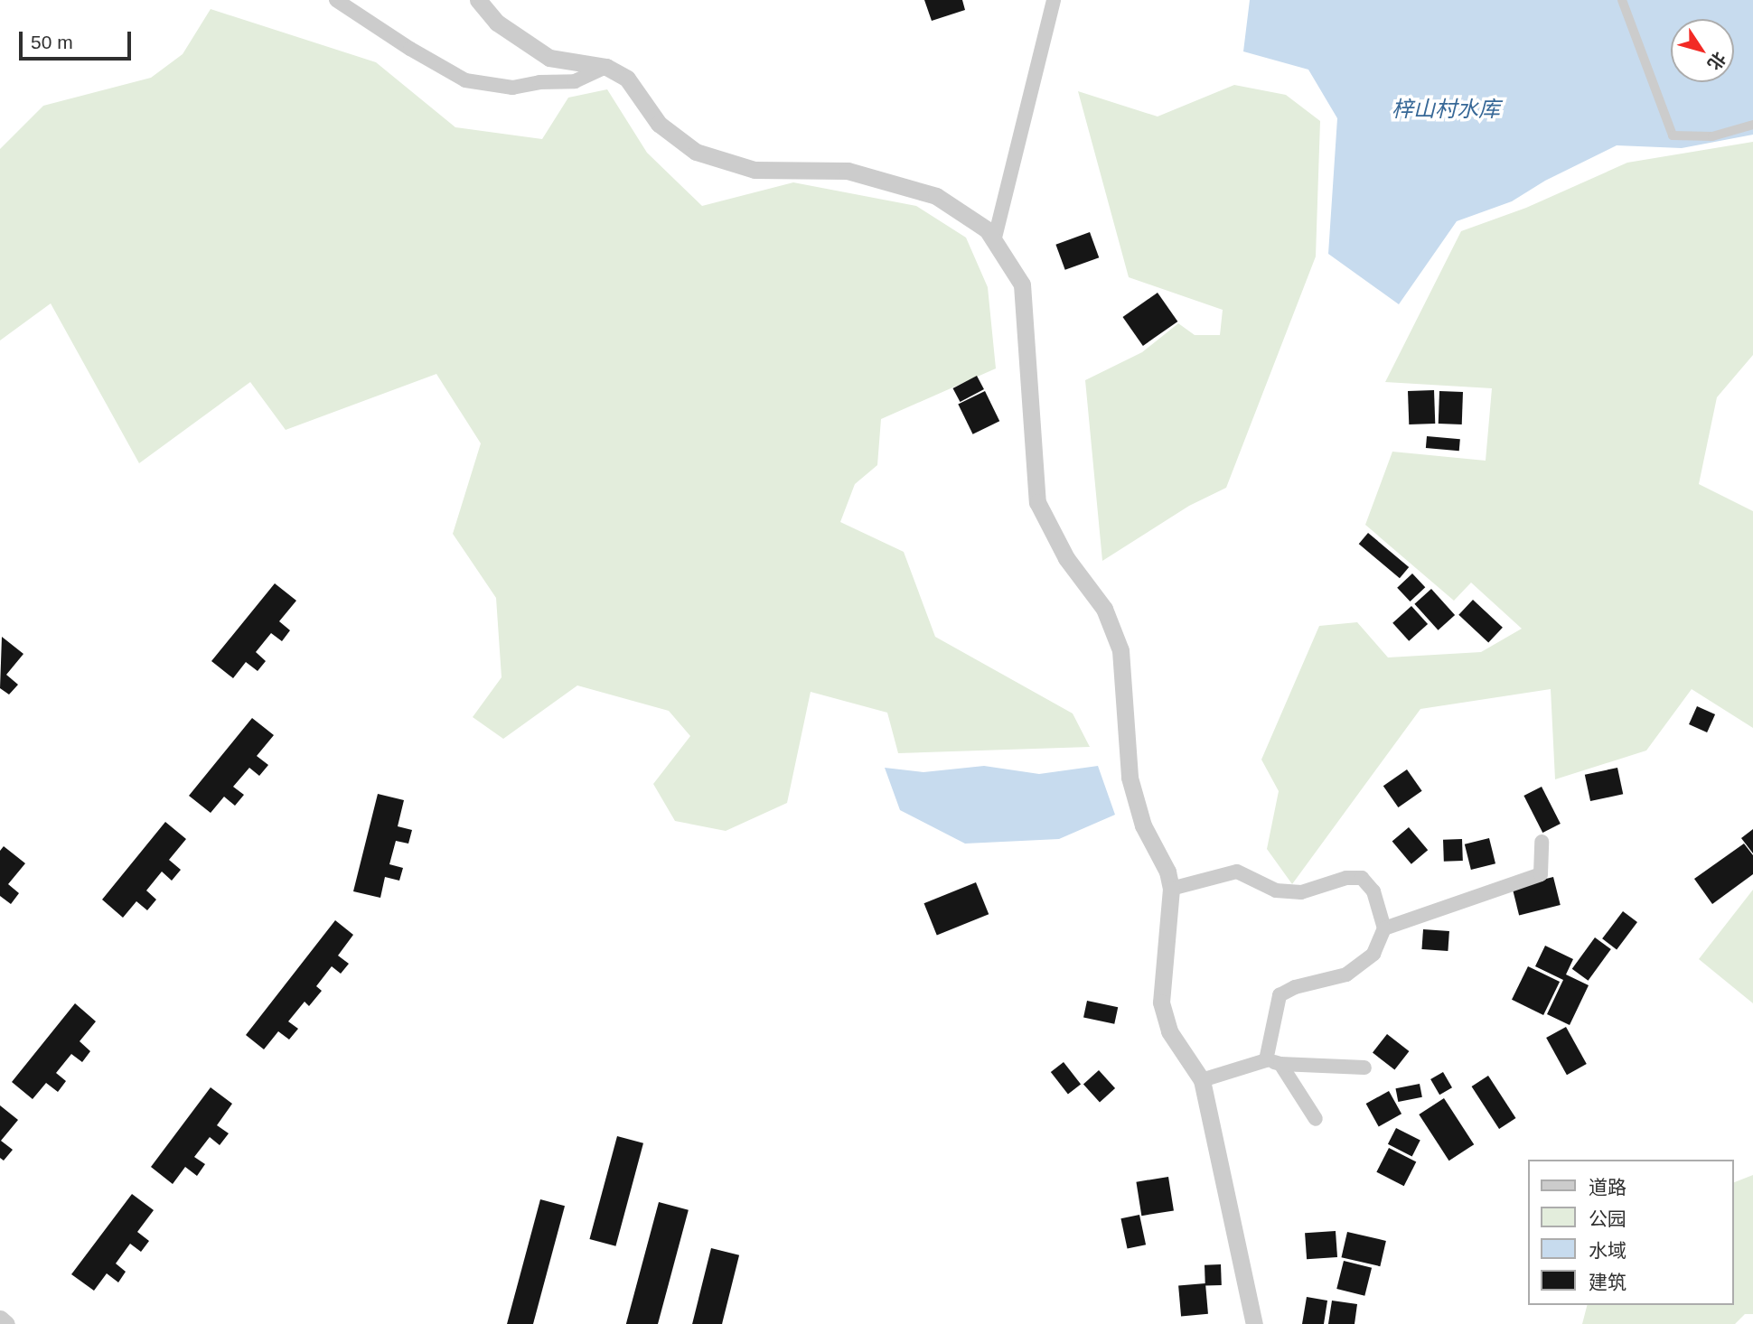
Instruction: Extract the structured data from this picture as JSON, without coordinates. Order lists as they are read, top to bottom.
{
  "water": ["梓山村水库"],
  "legend": [
    "道路",
    "公园",
    "水域",
    "建筑"
  ],
  "scale_bar": "50 m",
  "north": "bottom right"
}
